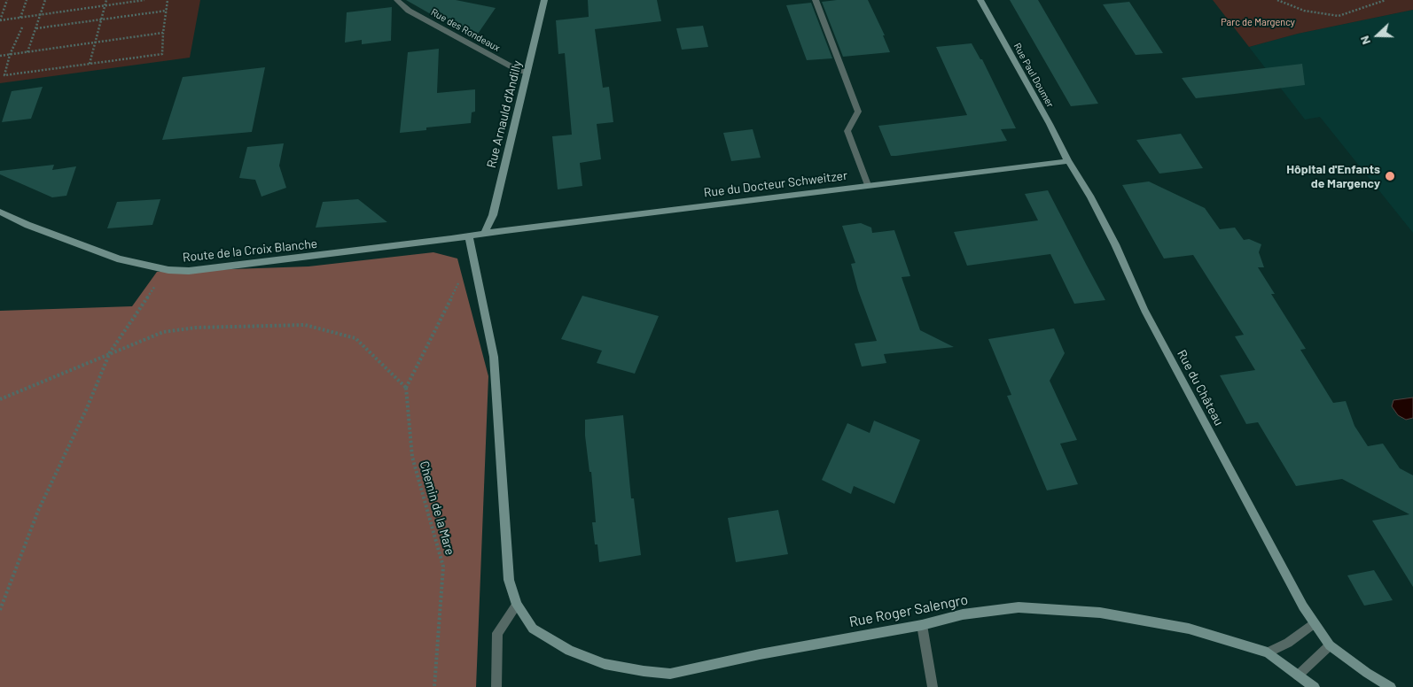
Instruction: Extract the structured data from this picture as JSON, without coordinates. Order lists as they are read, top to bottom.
{
  "streets": {
    "main road": [
      "Rue Paul Doumer",
      "Rue Arnauld d'Andilly",
      "Rue du Docteur Schweitzer",
      "Route de la Croix Blanche",
      "Rue du Château",
      "Rue Roger Salengro"
    ],
    "street": ["Rue des Rondeaux"],
    "path": ["Chemin de la Mare"]
  },
  "crossings": [
    ["Rue des Rondeaux", "Rue Arnauld d'Andilly"],
    ["Rue Paul Doumer", "Rue du Docteur Schweitzer"],
    ["Rue Paul Doumer", "Rue du Château"],
    ["Rue Arnauld d'Andilly", "Rue du Docteur Schweitzer"],
    ["Rue Arnauld d'Andilly", "Route de la Croix Blanche"],
    ["Rue du Docteur Schweitzer", "Route de la Croix Blanche"],
    ["Rue du Docteur Schweitzer", "Rue du Château"]
  ],
  "parks": ["Parc de Margency"],
  "places": ["Hôpital d'Enfants de Margency"],
  "north": "left"
}
